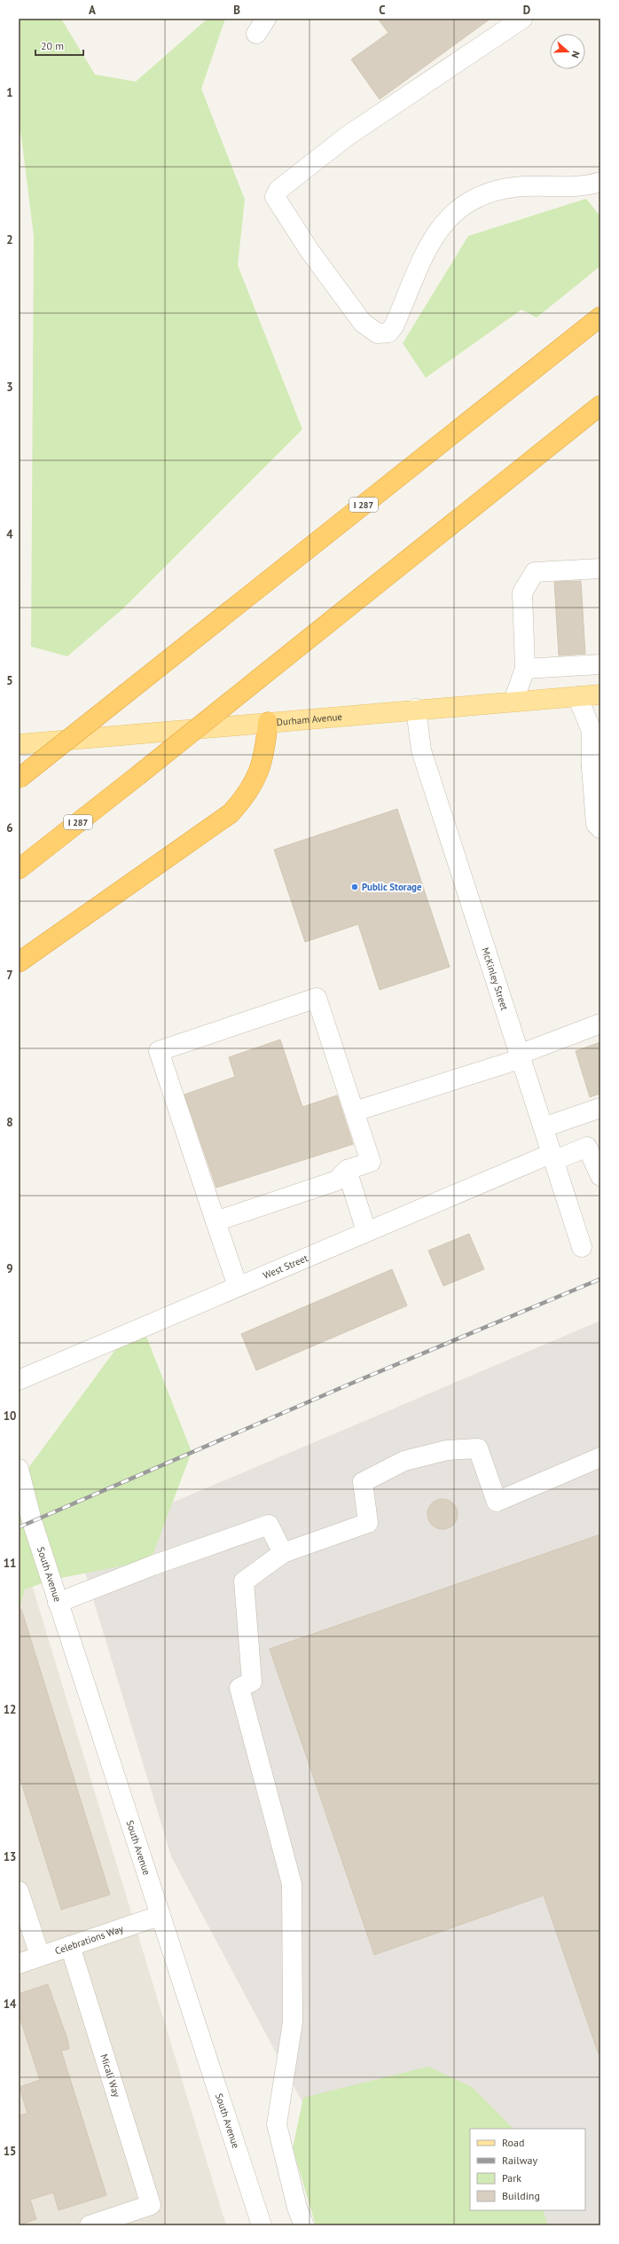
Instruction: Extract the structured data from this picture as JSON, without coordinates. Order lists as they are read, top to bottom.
{
  "streets": {
    "highway": ["I 287"],
    "main road": ["Durham Avenue"],
    "street": [
      "McKinley Street",
      "West Street",
      "South Avenue",
      "Celebrations Way",
      "Micali Way"
    ]
  },
  "crossings": [
    ["Durham Avenue", "McKinley Street"],
    ["McKinley Street", "West Street"],
    ["South Avenue", "Celebrations Way"],
    ["Celebrations Way", "Micali Way"]
  ],
  "places": ["Public Storage"],
  "legend": [
    "Road",
    "Railway",
    "Park",
    "Building"
  ],
  "scale_bar": "20 m",
  "north": "right",
  "grid": {
    "columns": [
      "A",
      "B",
      "C",
      "D"
    ],
    "rows": [
      "1",
      "2",
      "3",
      "4",
      "5",
      "6",
      "7",
      "8",
      "9",
      "10",
      "11",
      "12",
      "13",
      "14",
      "15"
    ]
  }
}
